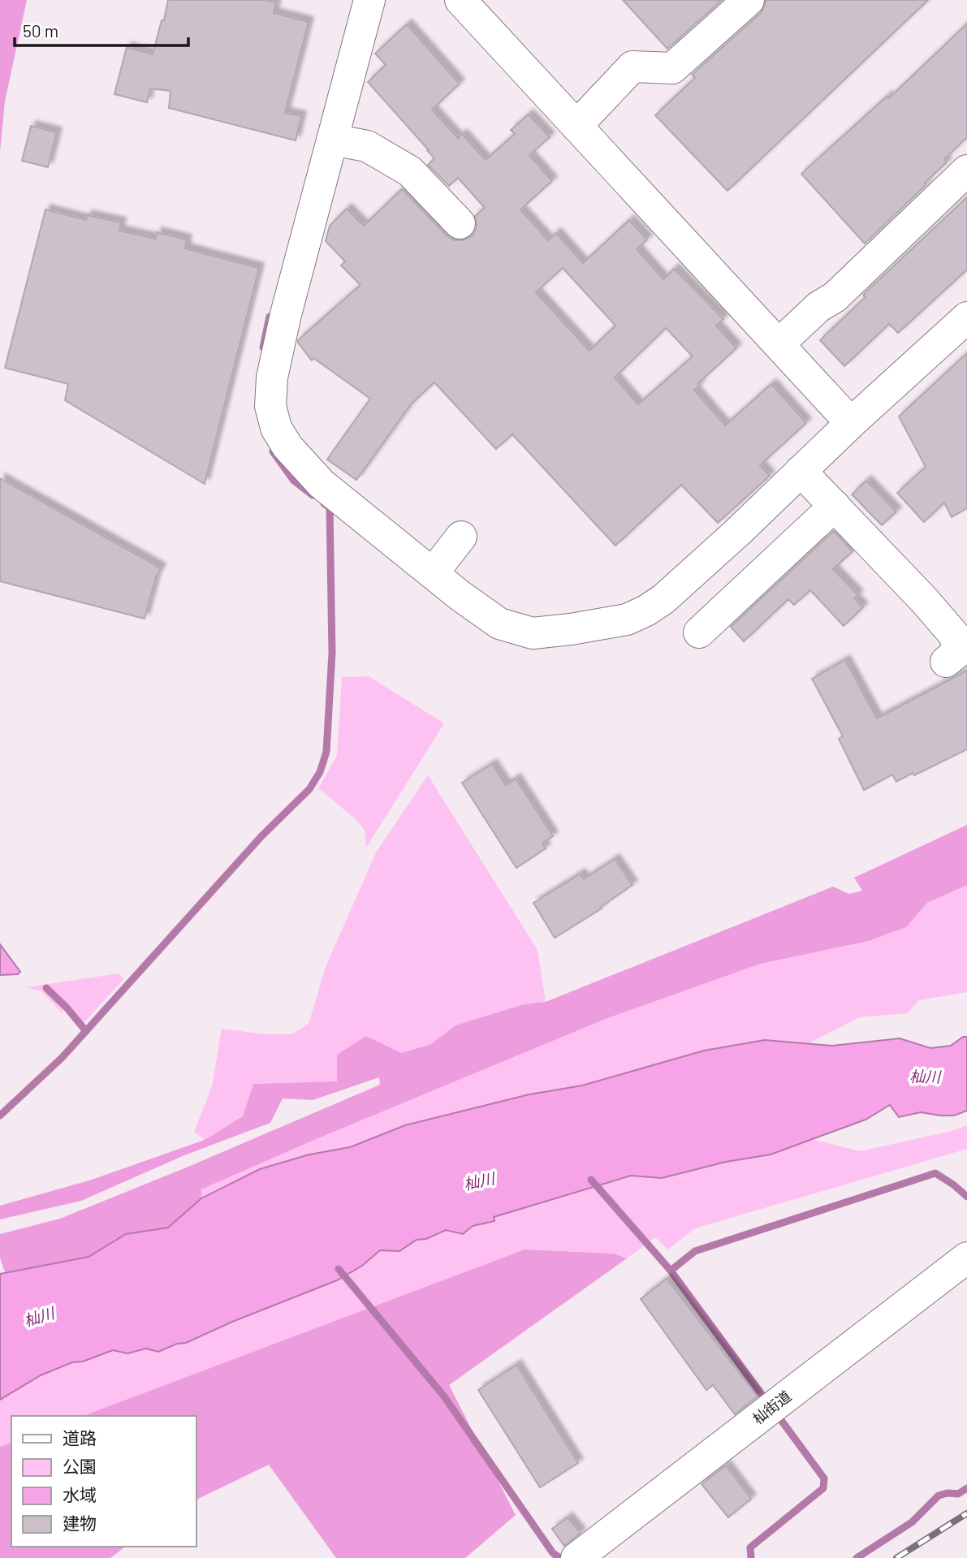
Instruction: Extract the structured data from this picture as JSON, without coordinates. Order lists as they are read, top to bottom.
{
  "streets": {
    "street": ["杣街道"]
  },
  "water": ["杣川"],
  "legend": [
    "道路",
    "公園",
    "水域",
    "建物"
  ],
  "scale_bar": "50 m"
}
